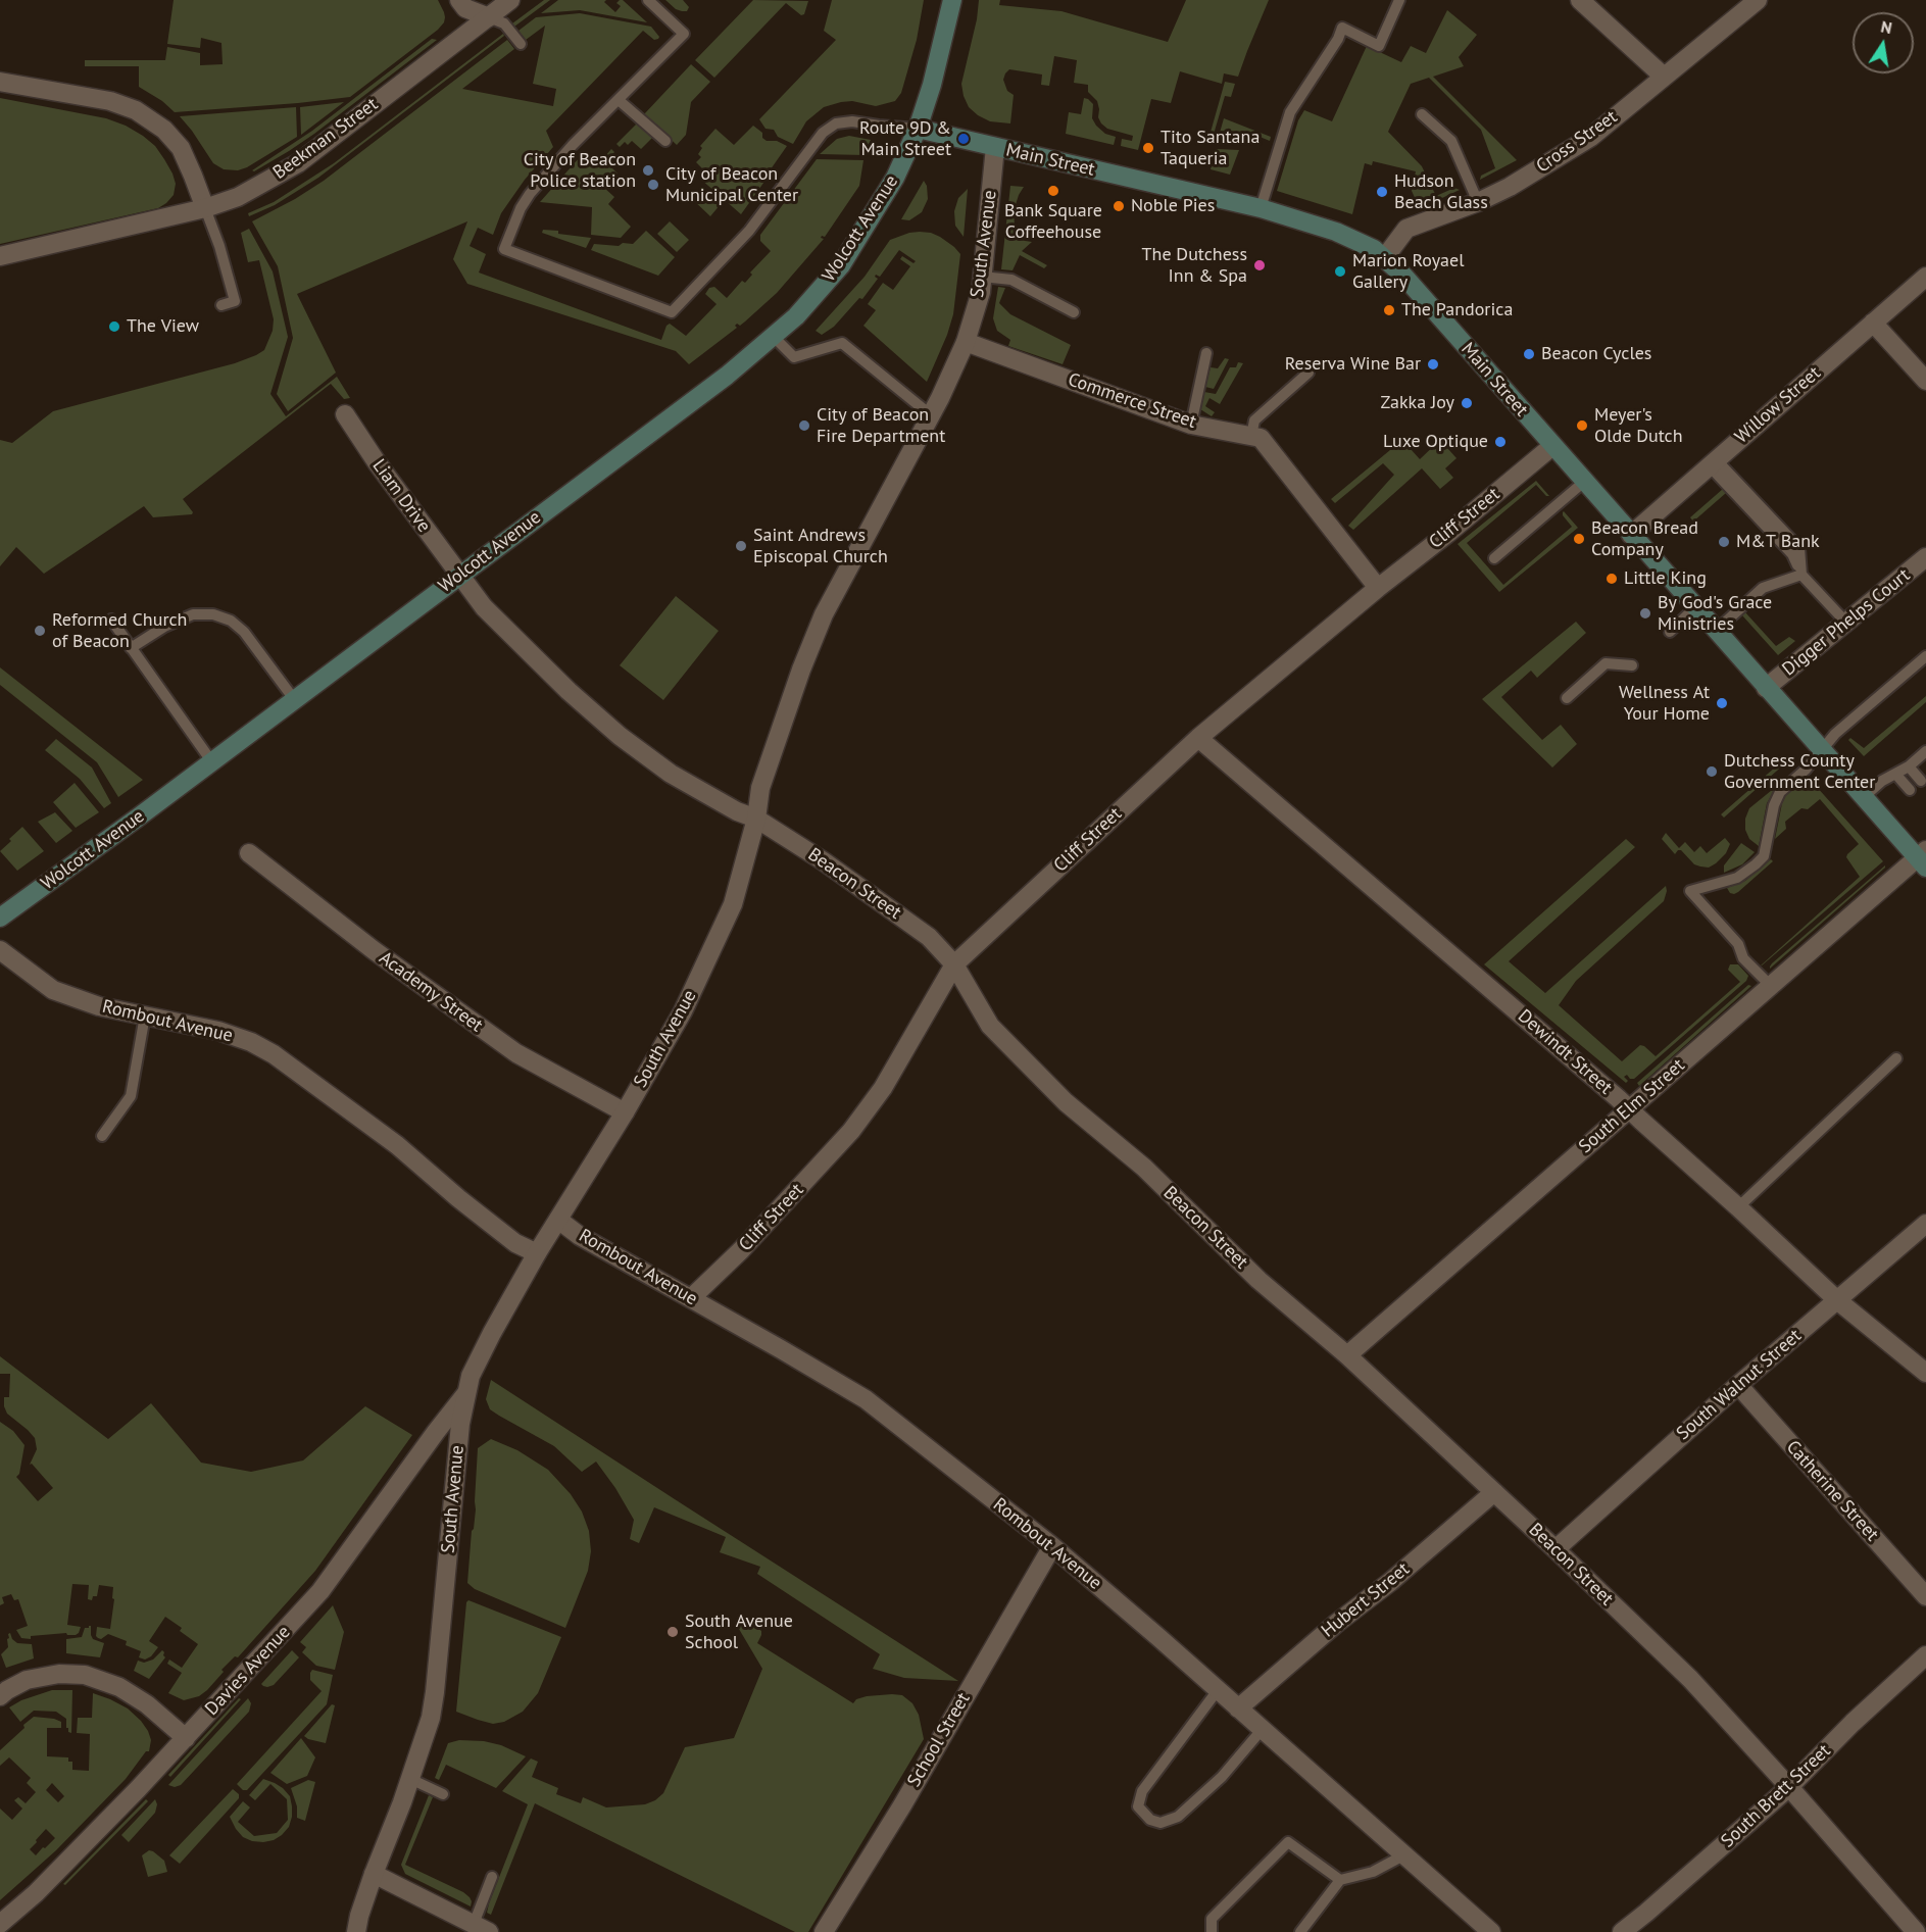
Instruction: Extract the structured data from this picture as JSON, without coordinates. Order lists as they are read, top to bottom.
{
  "streets": {
    "main road": ["Main Street", "Wolcott Avenue"],
    "street": [
      "Beekman Street",
      "Cross Street",
      "South Avenue",
      "Commerce Street",
      "Willow Street",
      "Liam Drive",
      "Cliff Street",
      "Digger Phelps Court",
      "Beacon Street",
      "Academy Street",
      "Rombout Avenue",
      "Dewindt Street",
      "South Elm Street",
      "South Walnut Street",
      "Catherine Street",
      "Hubert Street",
      "Davies Avenue",
      "School Street",
      "South Brett Street"
    ]
  },
  "crossings": [
    ["Cross Street", "Main Street"],
    ["Main Street", "Wolcott Avenue"],
    ["Main Street", "South Avenue"],
    ["Main Street", "Willow Street"],
    ["Main Street", "Cliff Street"],
    ["Main Street", "Digger Phelps Court"],
    ["Main Street", "South Elm Street"],
    ["Wolcott Avenue", "Liam Drive"],
    ["Wolcott Avenue", "Beacon Street"],
    ["South Avenue", "Commerce Street"],
    ["South Avenue", "Beacon Street"],
    ["South Avenue", "Academy Street"],
    ["South Avenue", "Rombout Avenue"],
    ["South Avenue", "Davies Avenue"],
    ["Commerce Street", "Cliff Street"],
    ["Liam Drive", "Beacon Street"],
    ["Cliff Street", "Beacon Street"],
    ["Cliff Street", "Rombout Avenue"],
    ["Cliff Street", "Dewindt Street"],
    ["Beacon Street", "South Elm Street"],
    ["Beacon Street", "South Walnut Street"],
    ["Beacon Street", "Hubert Street"],
    ["Beacon Street", "South Brett Street"],
    ["Rombout Avenue", "Hubert Street"],
    ["Rombout Avenue", "School Street"],
    ["Dewindt Street", "South Elm Street"],
    ["Dewindt Street", "South Walnut Street"],
    ["South Walnut Street", "Catherine Street"]
  ],
  "places": [
    "Route 9D & Main Street",
    "Tito Santana Taqueria",
    "City of Beacon Police station",
    "City of Beacon Municipal Center",
    "Bank Square Coffeehouse",
    "Hudson Beach Glass",
    "Noble Pies",
    "The Dutchess Inn & Spa",
    "Marion Royael Gallery",
    "The Pandorica",
    "The View",
    "Beacon Cycles",
    "Reserva Wine Bar",
    "Zakka Joy",
    "City of Beacon Fire Department",
    "Meyer's Olde Dutch",
    "Luxe Optique",
    "Beacon Bread Company",
    "M&T Bank",
    "Saint Andrews Episcopal Church",
    "Little King",
    "By God's Grace Ministries",
    "Reformed Church of Beacon",
    "Wellness At Your Home",
    "Dutchess County Government Center",
    "South Avenue School"
  ],
  "north": "top"
}
